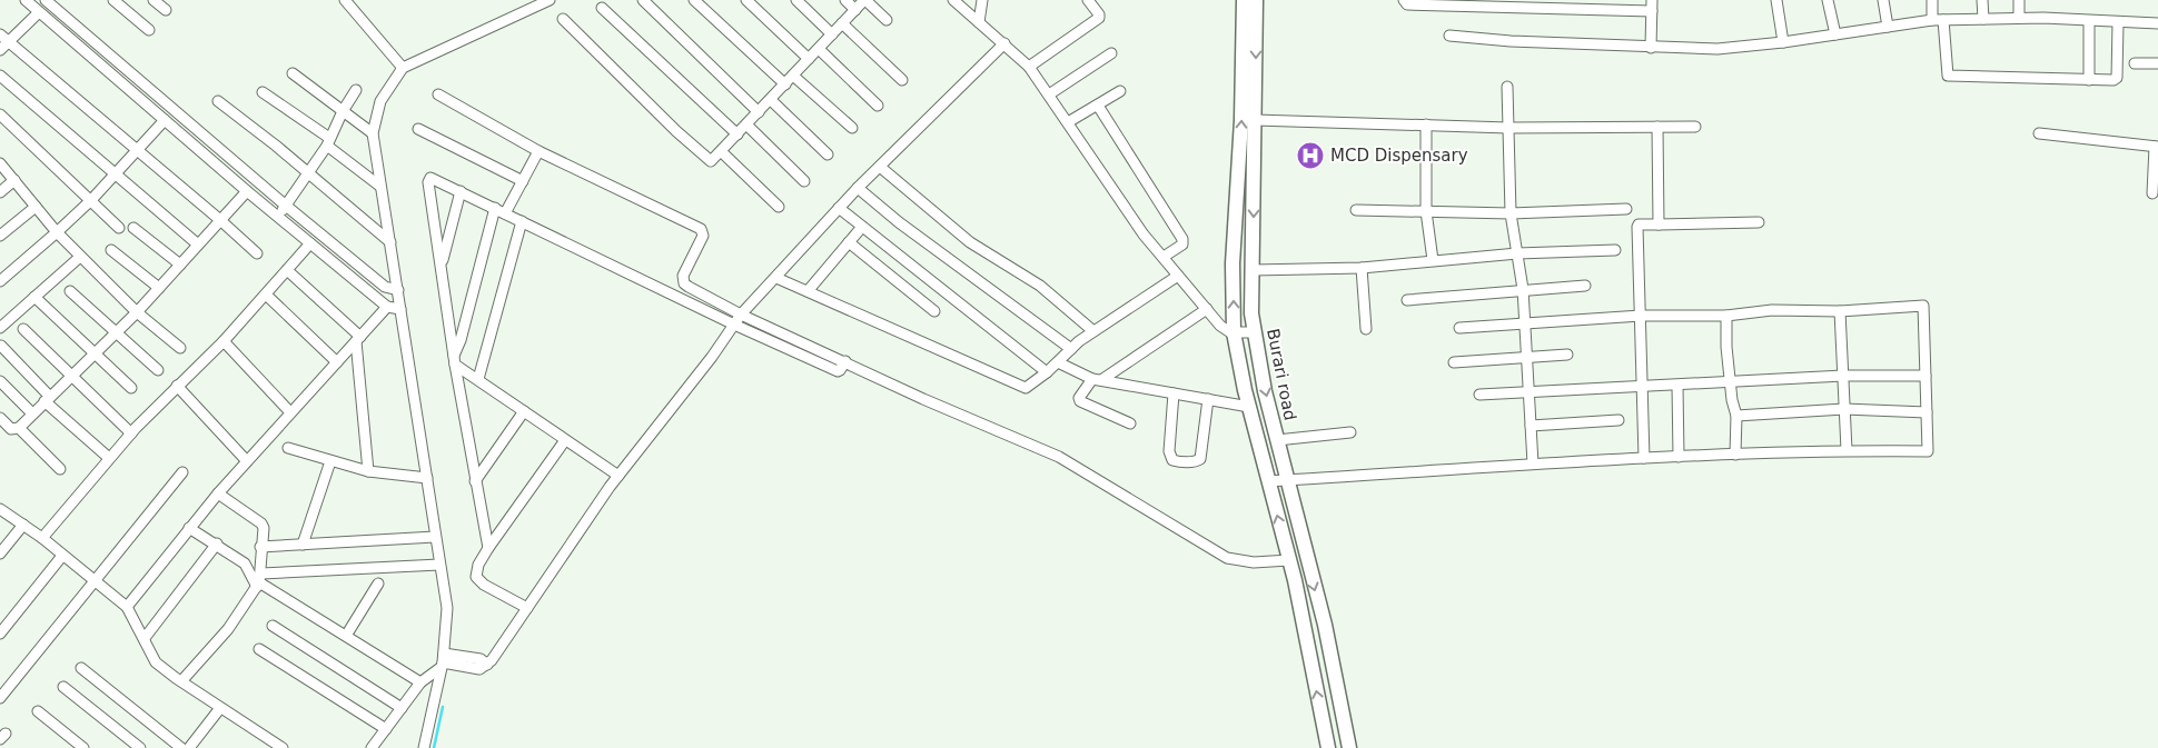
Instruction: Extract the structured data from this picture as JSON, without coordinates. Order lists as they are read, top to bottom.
{
  "streets": {
    "main road": ["Burari road"]
  },
  "places": {
    "hospital": ["MCD Dispensary"]
  }
}
